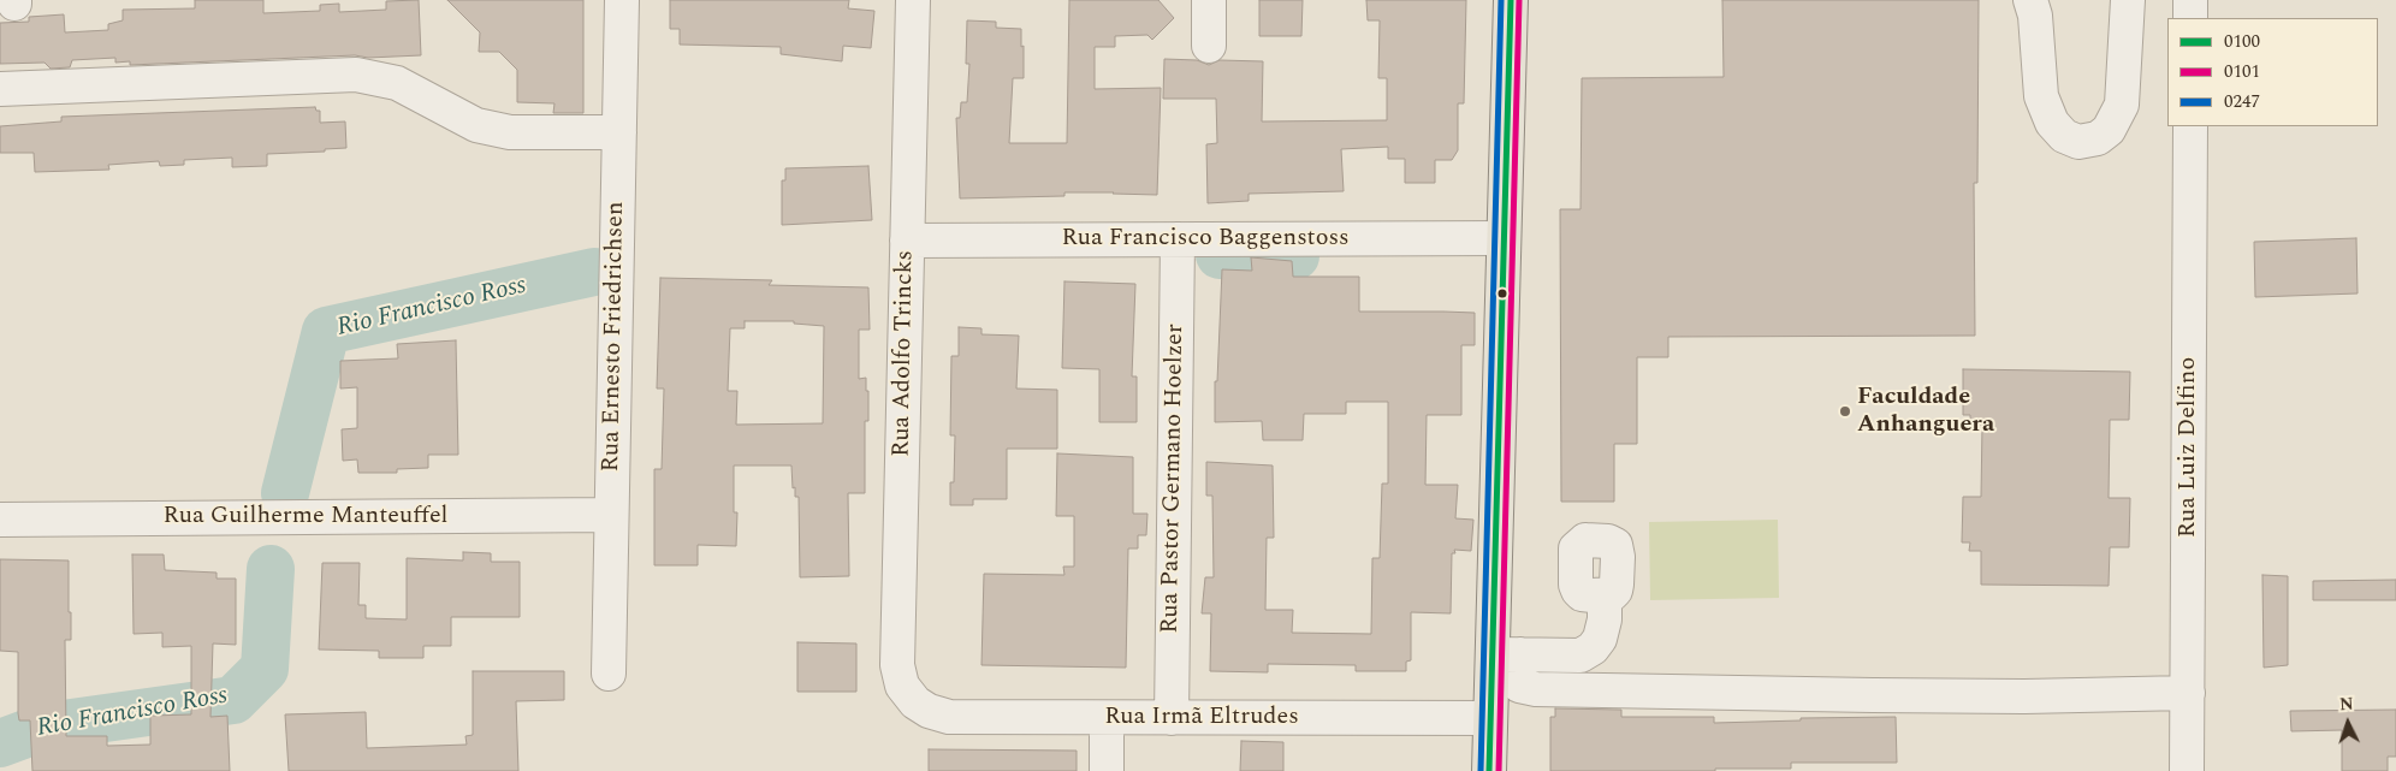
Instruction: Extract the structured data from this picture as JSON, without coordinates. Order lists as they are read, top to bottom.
{
  "streets": {
    "street": [
      "Rua Francisco Baggenstoss",
      "Rua Ernesto Friedrichsen",
      "Rua Adolfo Trincks",
      "Rua Luiz Delfino",
      "Rua Pastor Germano Hoelzer",
      "Rua Guilherme Manteuffel",
      "Rua Irmã Eltrudes"
    ]
  },
  "crossings": [
    ["Rua Francisco Baggenstoss", "Rua Adolfo Trincks"],
    ["Rua Francisco Baggenstoss", "Rua Pastor Germano Hoelzer"],
    ["Rua Ernesto Friedrichsen", "Rua Guilherme Manteuffel"],
    ["Rua Adolfo Trincks", "Rua Irmã Eltrudes"],
    ["Rua Pastor Germano Hoelzer", "Rua Irmã Eltrudes"]
  ],
  "water": ["Rio Francisco Ross"],
  "places": ["Faculdade Anhanguera"],
  "lines": ["transit line 0100", "transit line 0101", "transit line 0247"],
  "legend": ["0100", "0101", "0247"],
  "north": "top"
}
